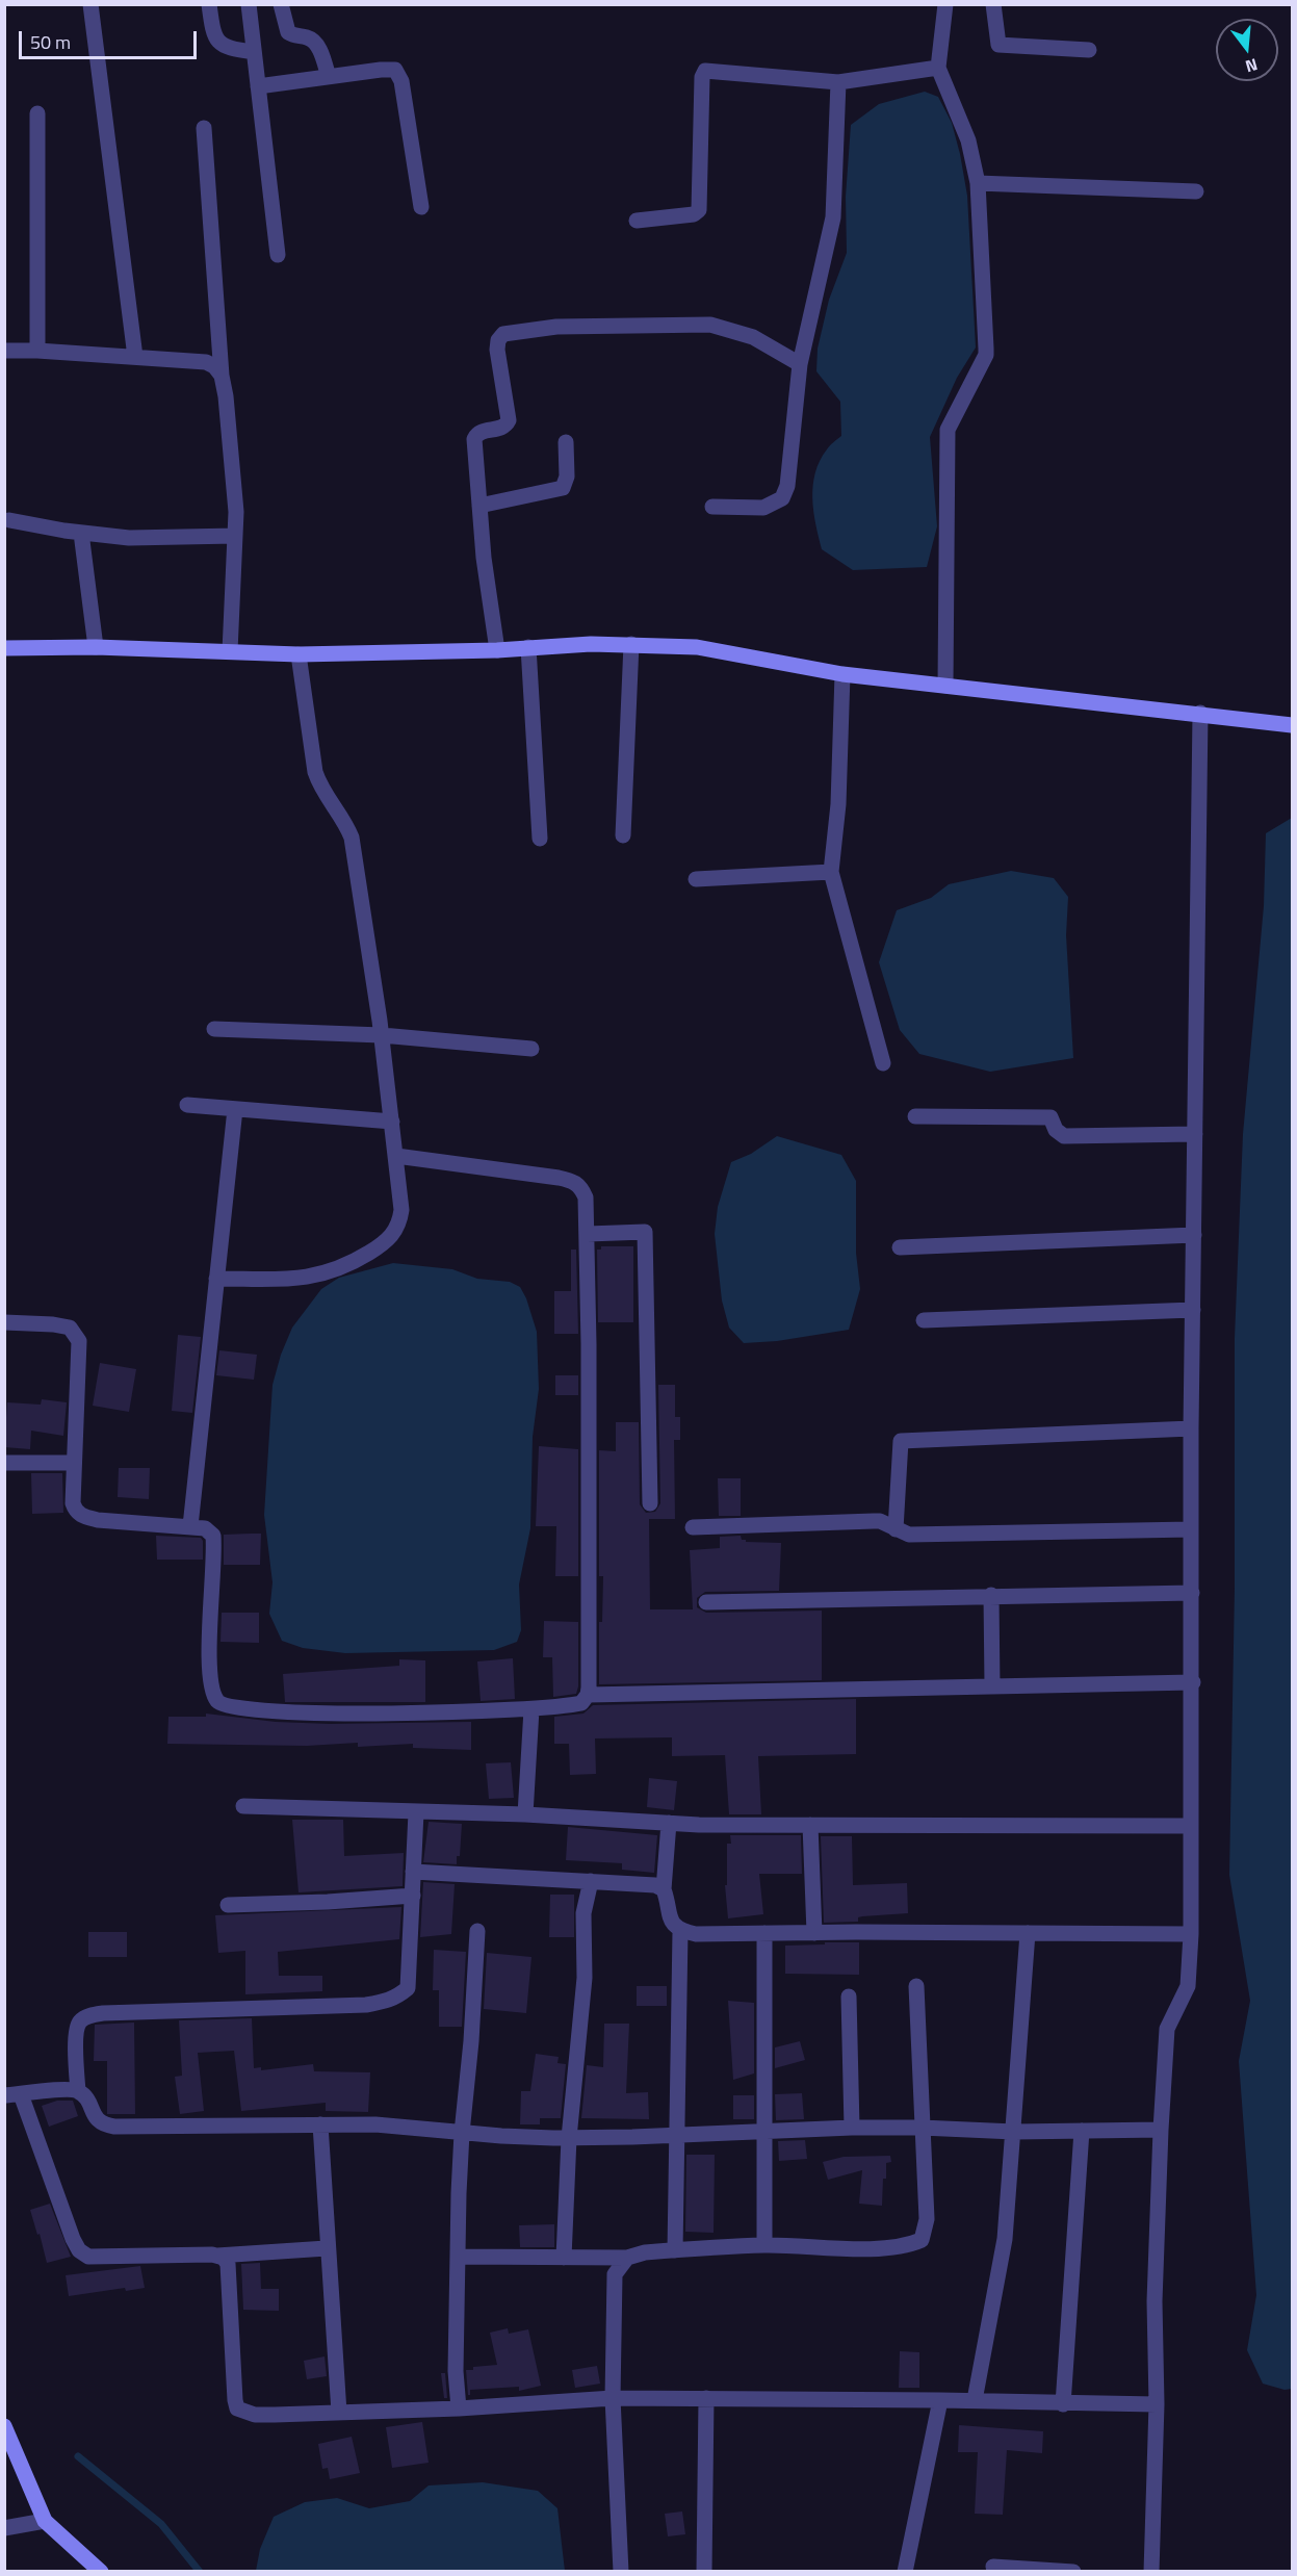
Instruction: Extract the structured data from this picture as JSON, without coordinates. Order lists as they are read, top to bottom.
{
  "scale_bar": "50 m",
  "north": "bottom"
}
